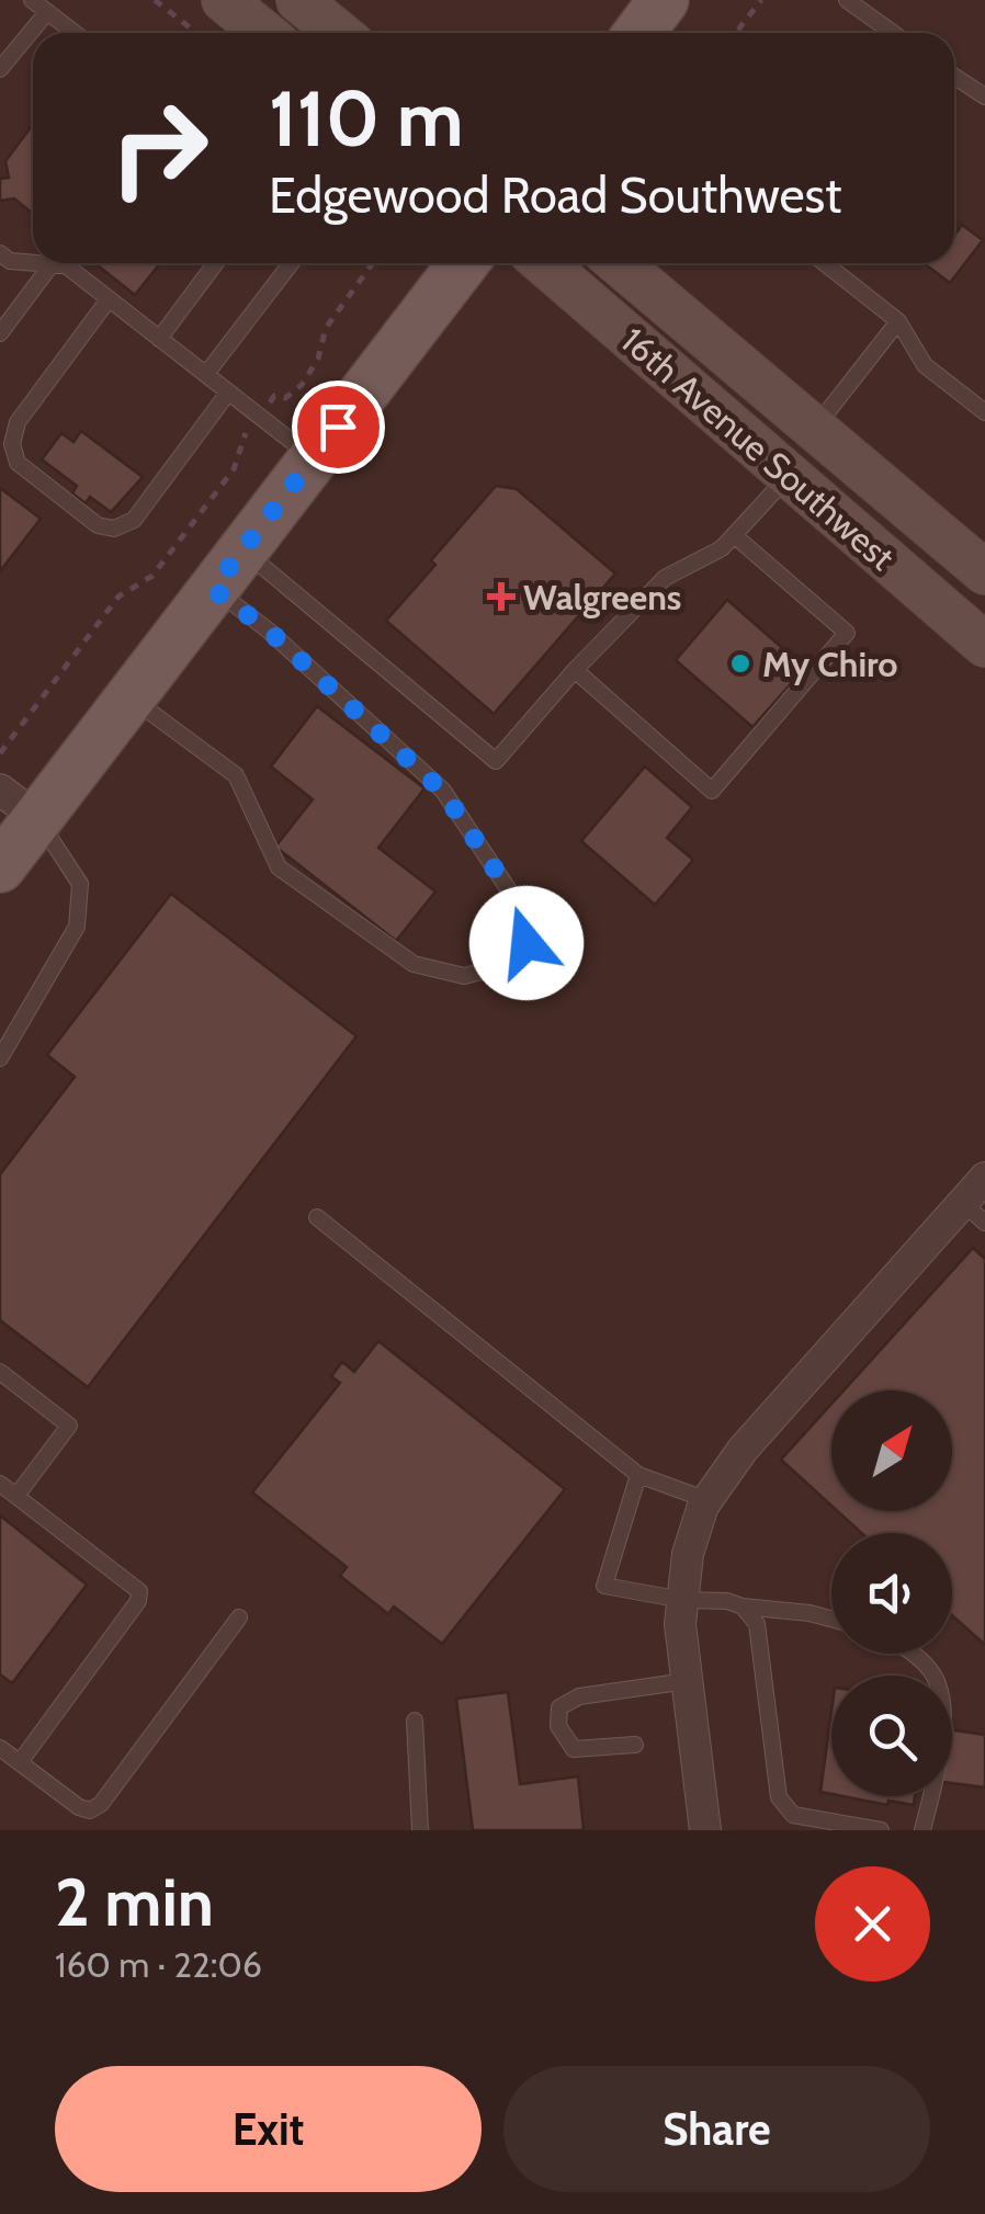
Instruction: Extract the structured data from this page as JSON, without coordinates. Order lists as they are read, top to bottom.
{
  "streets": {
    "main road": ["16th Avenue Southwest"]
  },
  "places": {
    "health": ["Walgreens"],
    "other": ["My Chiro"]
  },
  "north": "top right",
  "page": {
    "turn": ["110 m", "Edgewood Road Southwest"],
    "heading": ["2 min", "160 m · 22:06"],
    "buttons": ["Exit", "Share"]
  }
}
